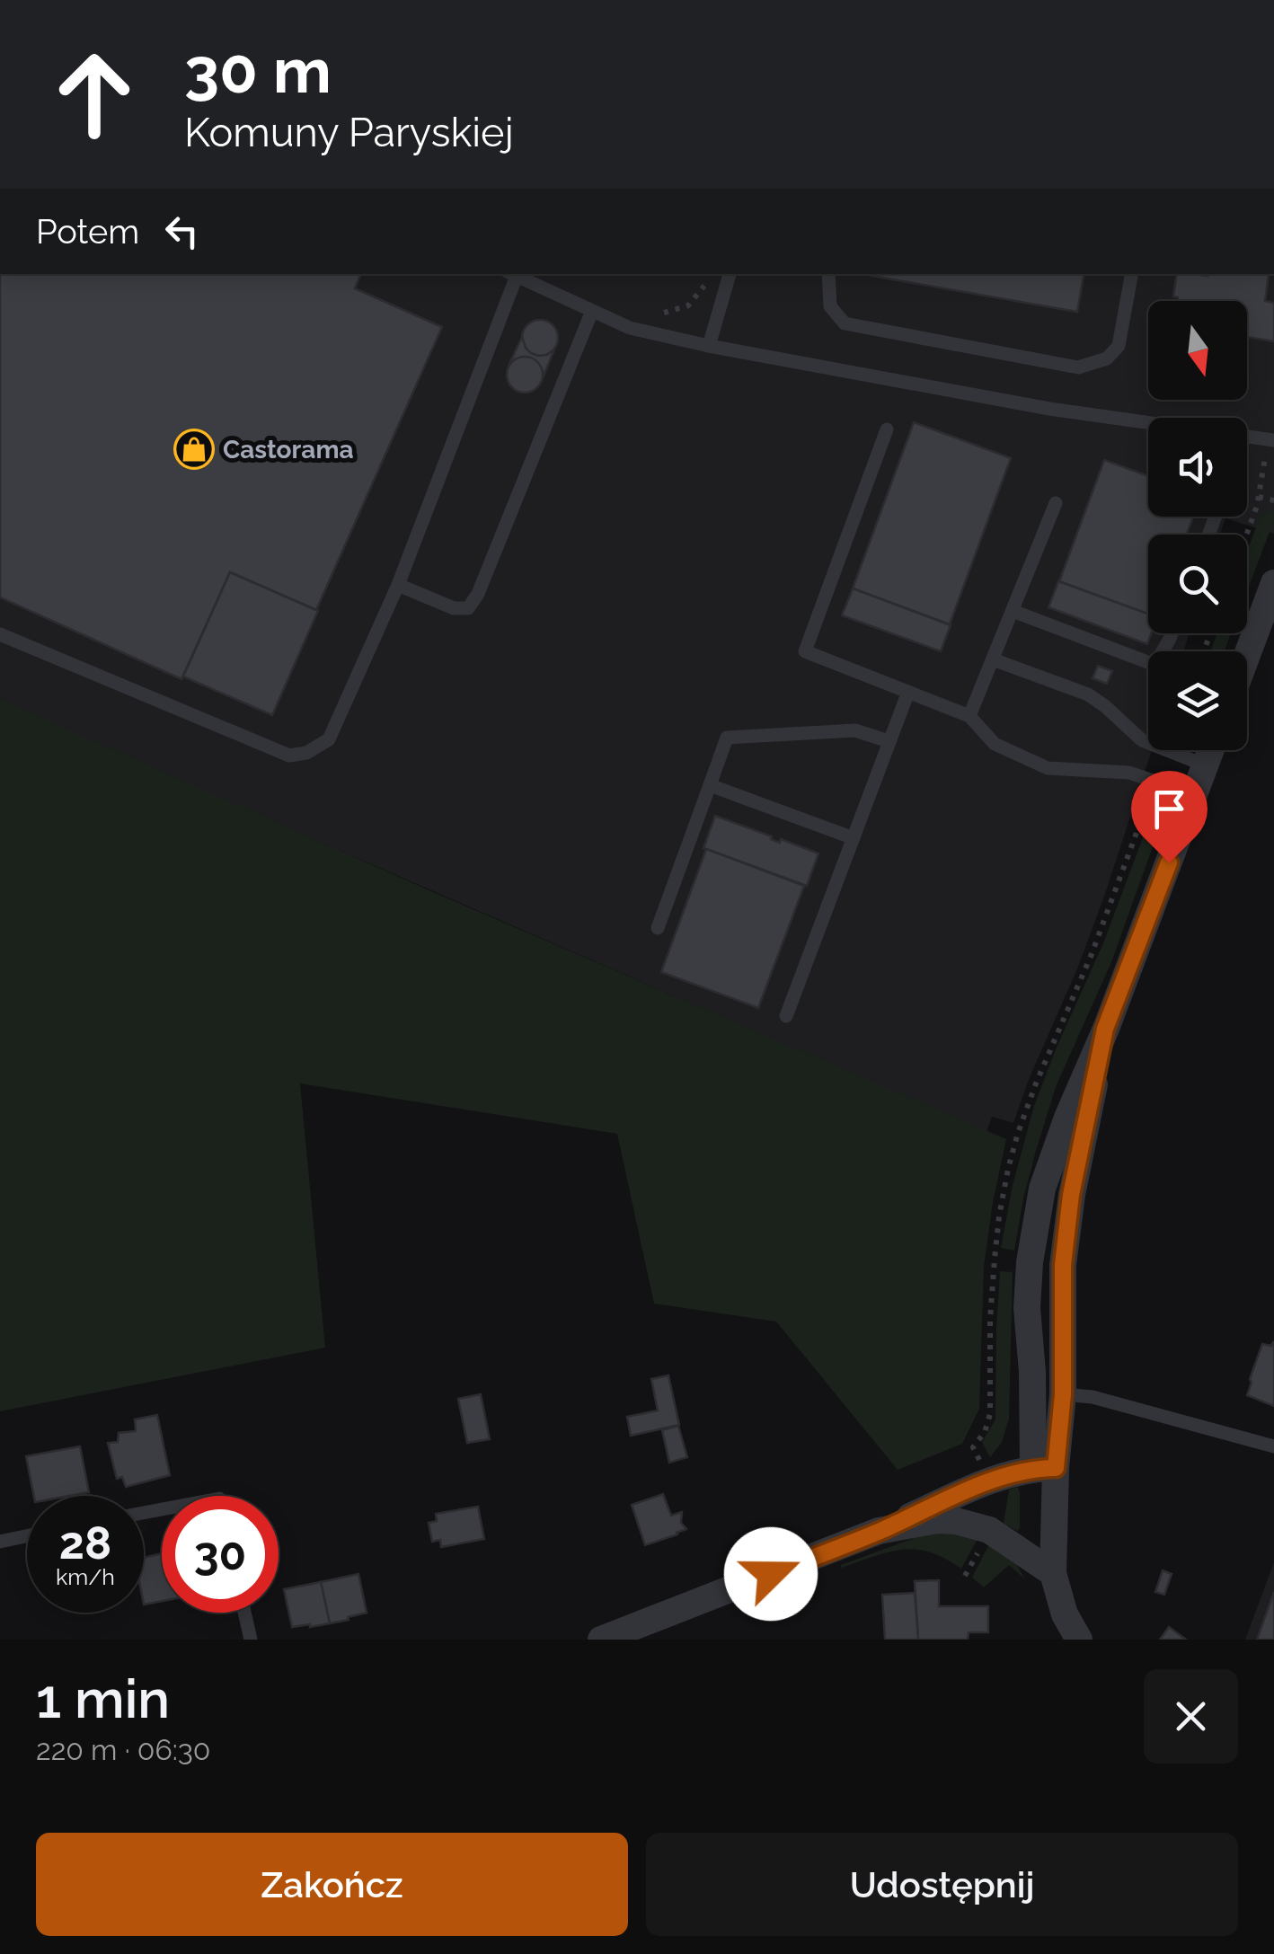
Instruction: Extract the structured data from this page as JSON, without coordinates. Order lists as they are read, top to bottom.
{
  "places": {
    "shop": ["Castorama"]
  },
  "north": "bottom",
  "page": {
    "turn": ["30 m", "Komuny Paryskiej"],
    "then": "Potem",
    "speed": "28 km/h",
    "limit": "30",
    "heading": ["1 min", "220 m · 06:30"],
    "buttons": ["Zakończ", "Udostępnij"]
  }
}
